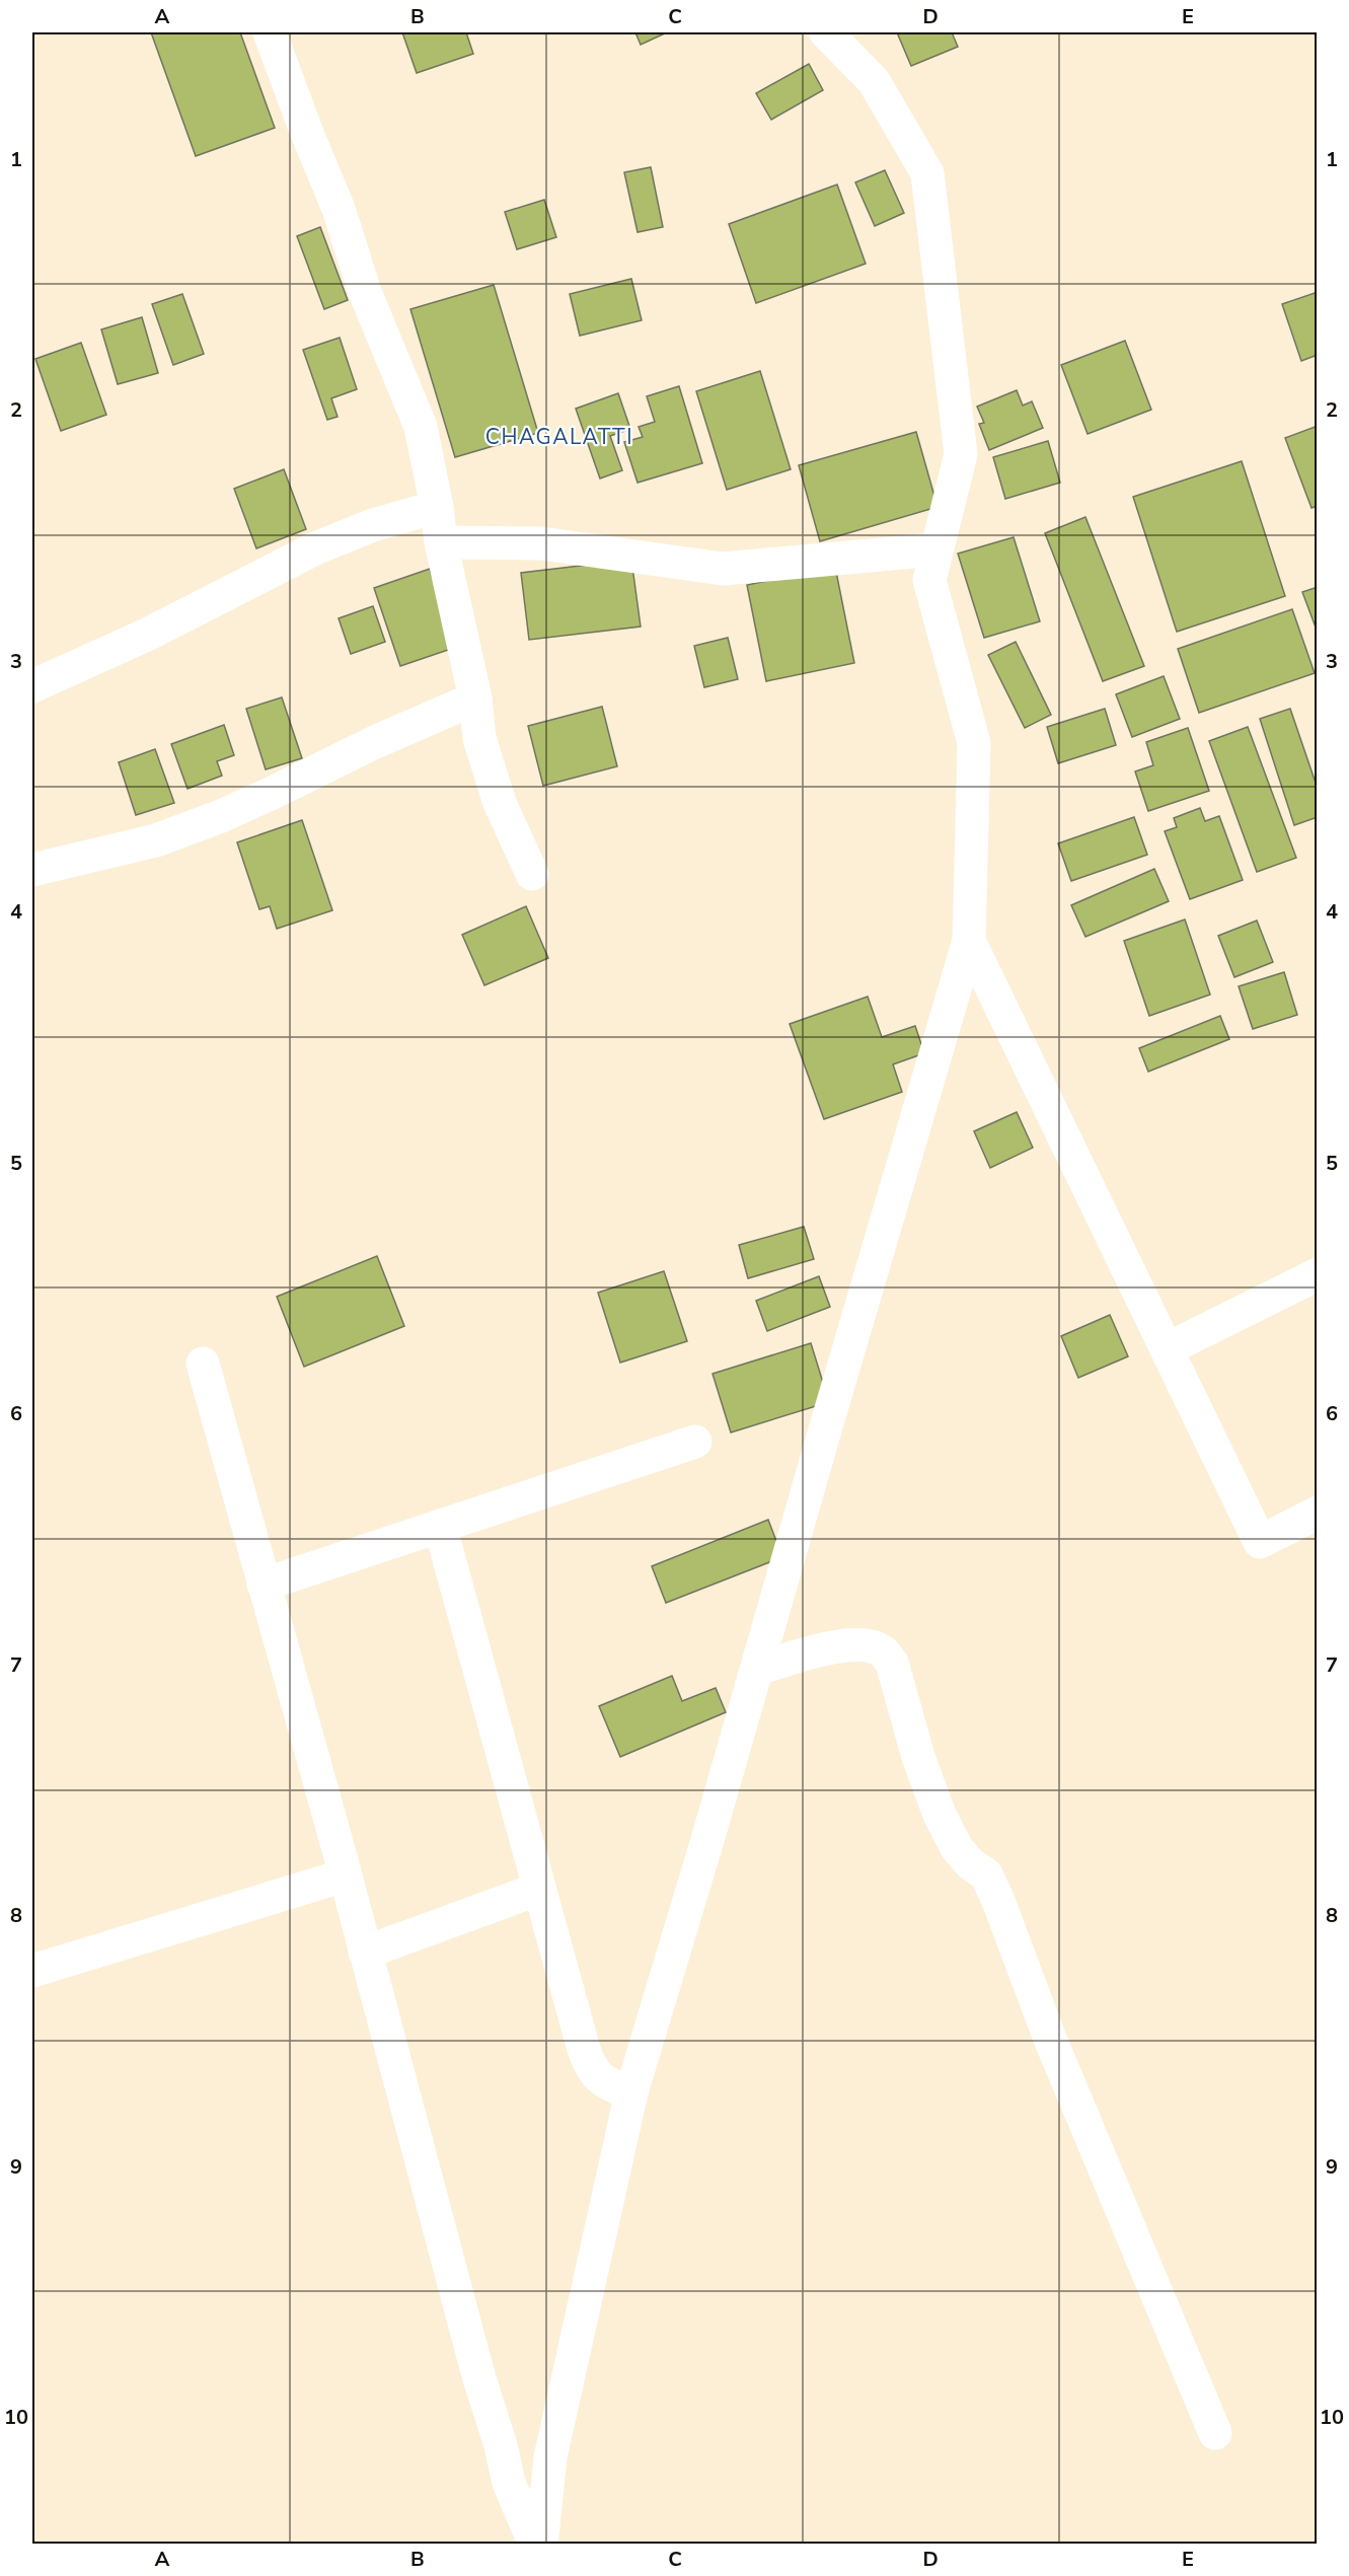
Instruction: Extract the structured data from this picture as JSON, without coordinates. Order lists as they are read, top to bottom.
{
  "districts": ["CHAGALATTI"],
  "grid": {
    "columns": [
      "A",
      "B",
      "C",
      "D",
      "E"
    ],
    "rows": [
      "1",
      "2",
      "3",
      "4",
      "5",
      "6",
      "7",
      "8",
      "9",
      "10"
    ]
  }
}
